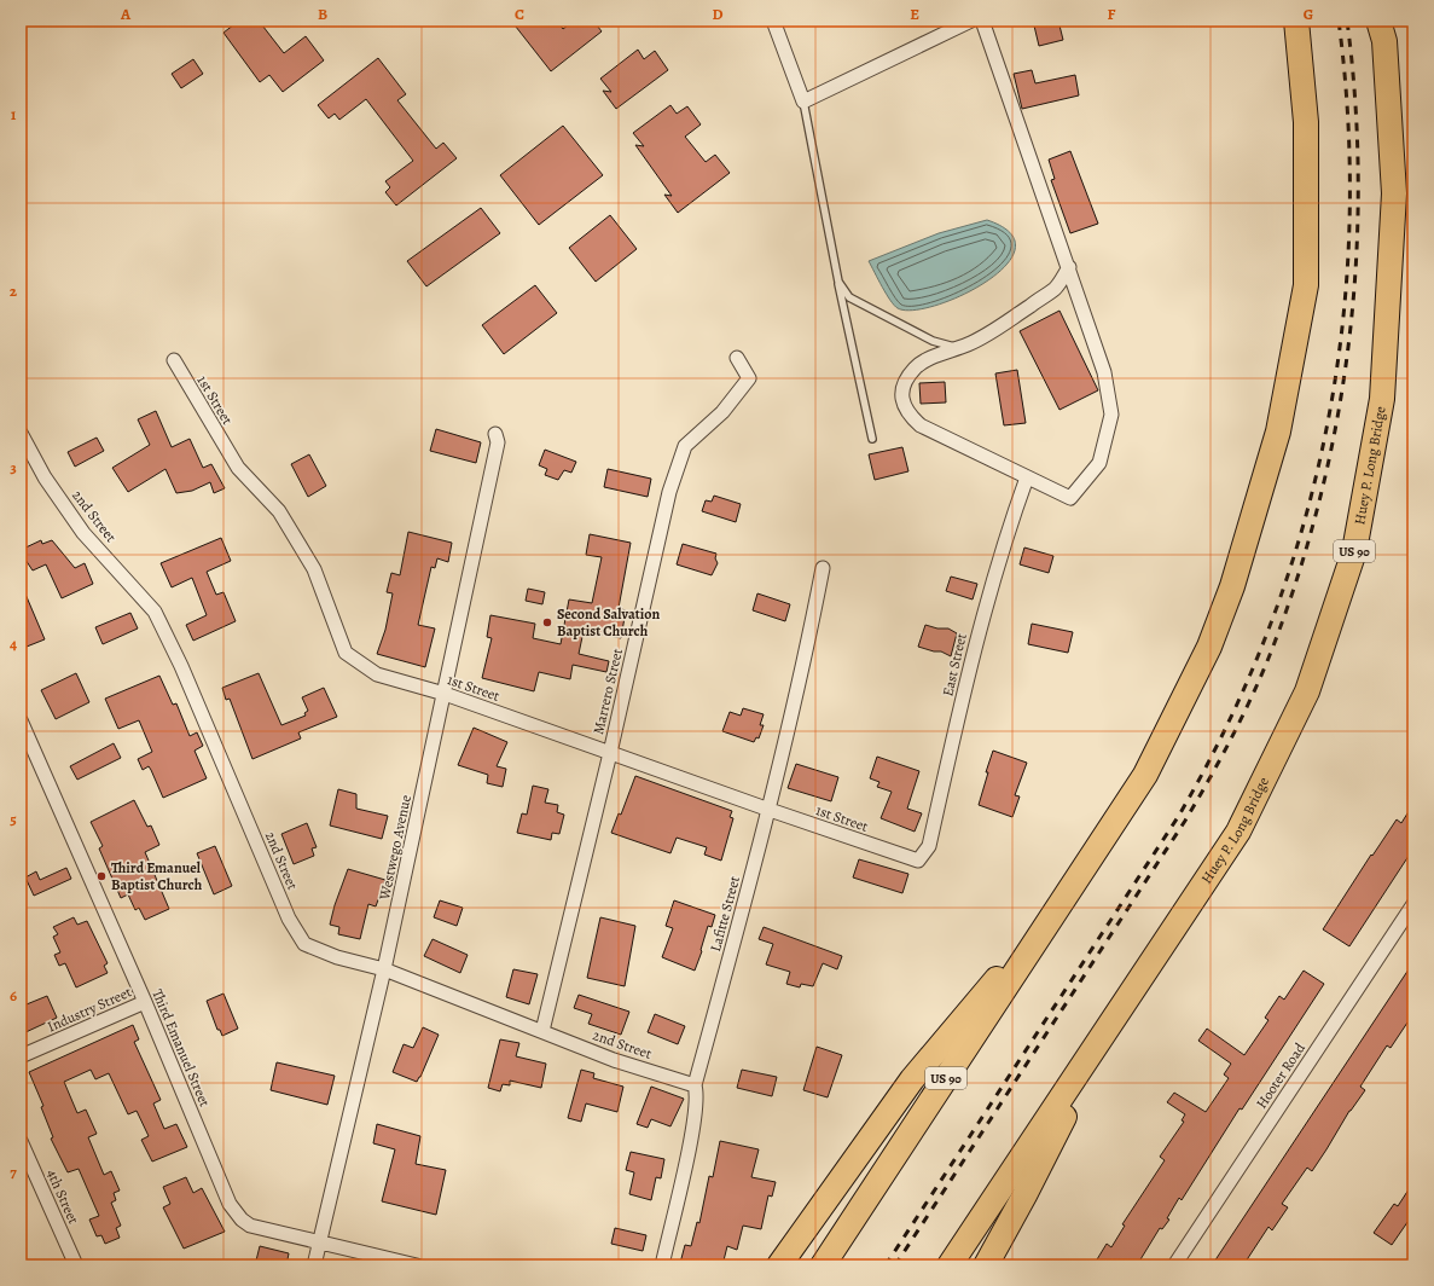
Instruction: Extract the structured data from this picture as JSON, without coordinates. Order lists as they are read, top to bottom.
{
  "streets": {
    "highway": ["Huey P. Long Bridge", "US 90"],
    "street": [
      "1st Street",
      "2nd Street",
      "East Street",
      "Marrero Street",
      "Westwego Avenue",
      "Lafitte Street",
      "Industry Street",
      "Third Emanuel Street",
      "Hooter Road",
      "4th Street"
    ]
  },
  "crossings": [
    ["1st Street", "East Street"],
    ["1st Street", "Marrero Street"],
    ["1st Street", "Westwego Avenue"],
    ["1st Street", "Lafitte Street"],
    ["Huey P. Long Bridge", "US 90"],
    ["2nd Street", "Marrero Street"],
    ["2nd Street", "Westwego Avenue"],
    ["2nd Street", "Lafitte Street"],
    ["Westwego Avenue", "Third Emanuel Street"],
    ["Industry Street", "Third Emanuel Street"]
  ],
  "places": ["Second Salvation Baptist Church", "Third Emanuel Baptist Church"],
  "grid": {
    "columns": [
      "A",
      "B",
      "C",
      "D",
      "E",
      "F",
      "G"
    ],
    "rows": [
      "1",
      "2",
      "3",
      "4",
      "5",
      "6",
      "7"
    ]
  }
}
